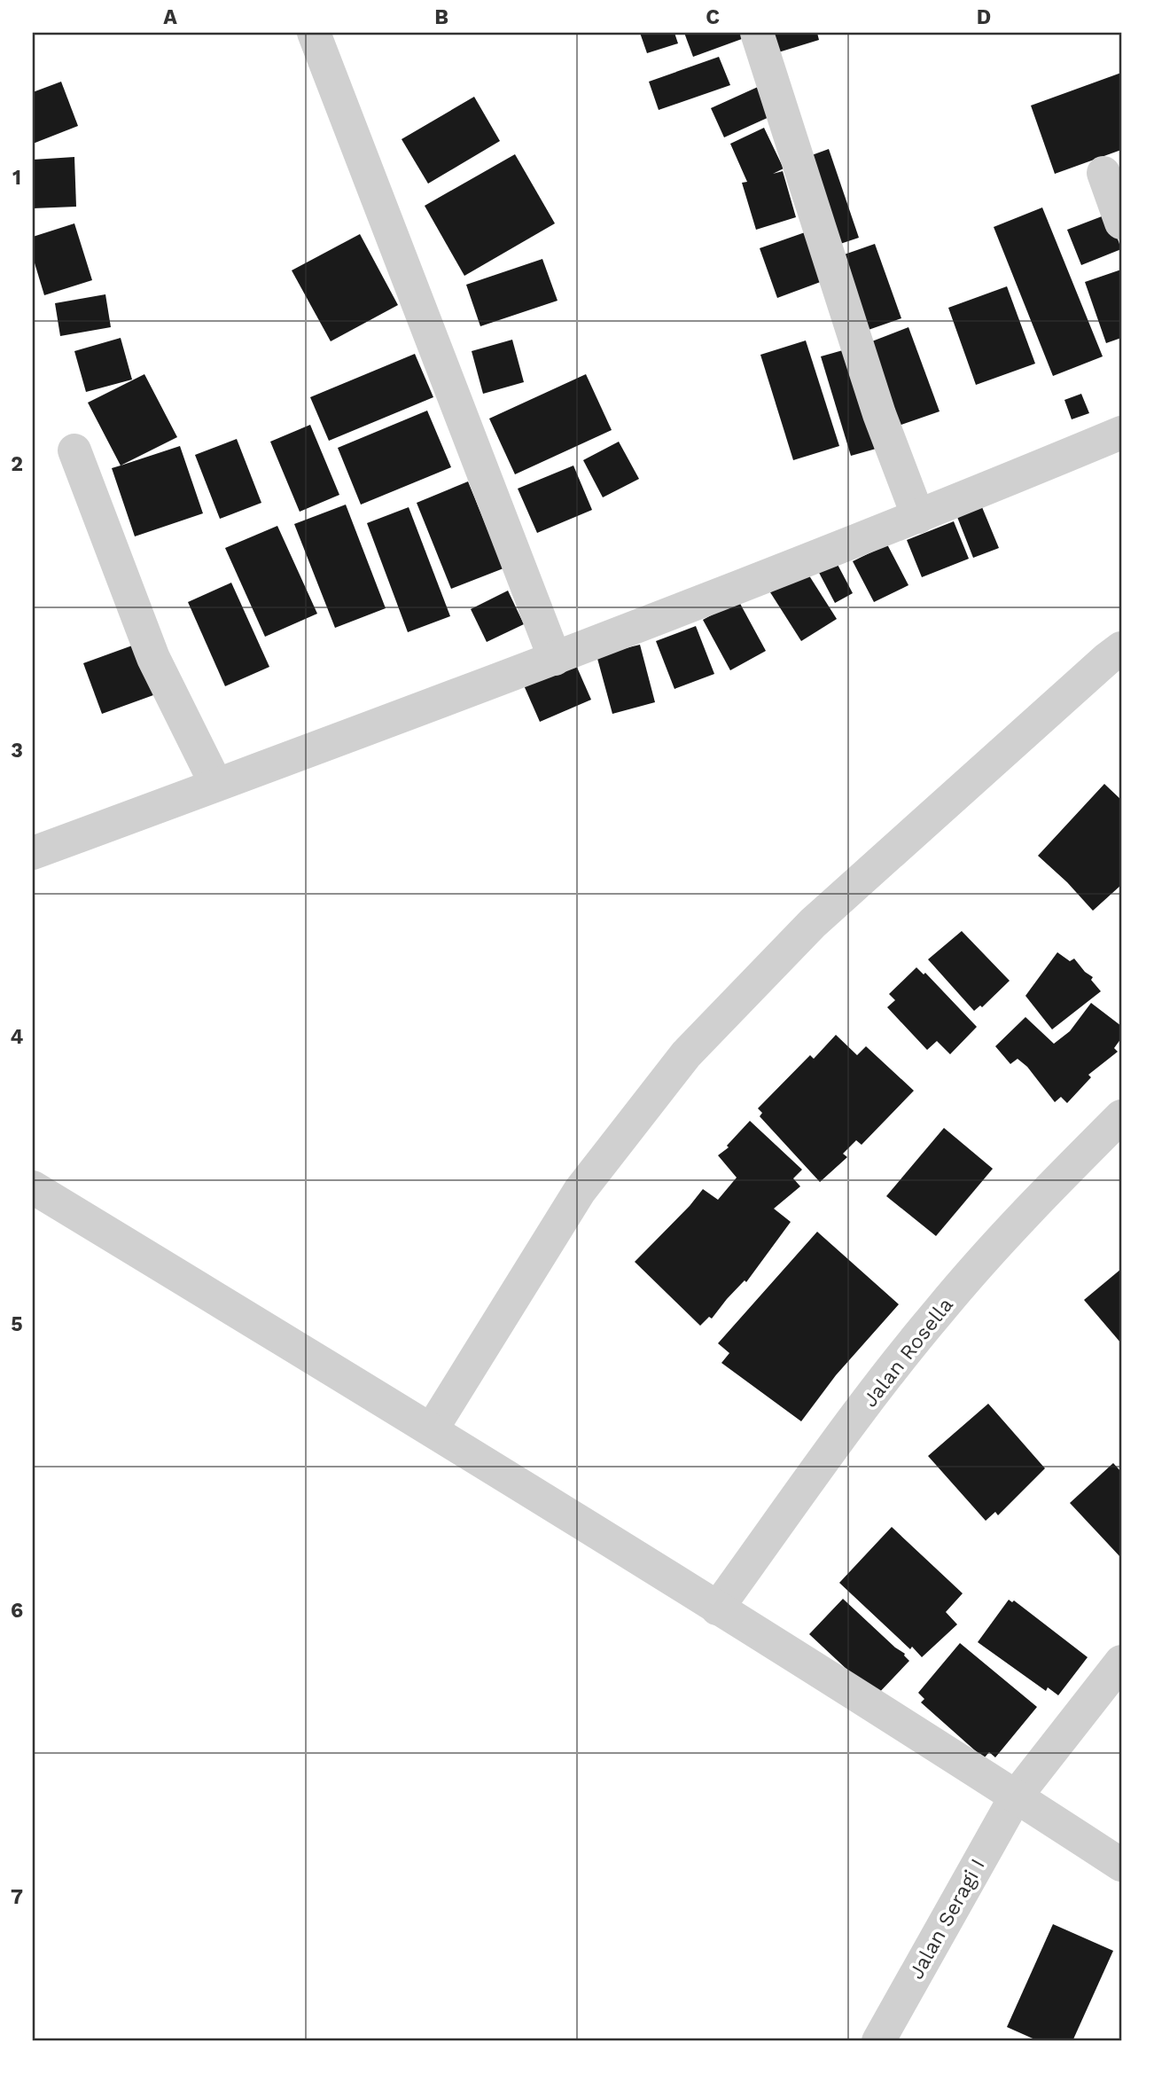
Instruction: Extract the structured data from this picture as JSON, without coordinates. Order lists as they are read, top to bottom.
{
  "streets": {
    "street": ["Jalan Rosella", "Jalan Seragi I"]
  },
  "grid": {
    "columns": [
      "A",
      "B",
      "C",
      "D"
    ],
    "rows": [
      "1",
      "2",
      "3",
      "4",
      "5",
      "6",
      "7"
    ]
  }
}
